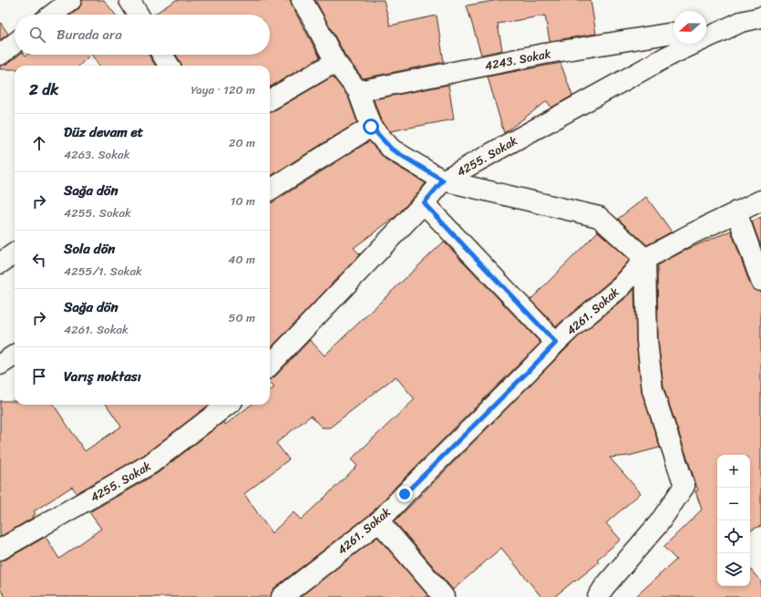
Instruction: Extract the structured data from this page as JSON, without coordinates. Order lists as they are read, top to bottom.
{
  "streets": {
    "street": ["4243. Sokak", "4255. Sokak", "4261. Sokak"]
  },
  "north": "left",
  "page": {
    "search": "Burada ara",
    "heading": ["2 dk", "Yaya · 120 m"],
    "list": [
      ["Düz devam et", "4263. Sokak", "20 m"],
      ["Sağa dön", "4255. Sokak", "10 m"],
      ["Sola dön", "4255/1. Sokak", "40 m"],
      ["Sağa dön", "4261. Sokak", "50 m"],
      "Varış noktası"
    ],
    "map_buttons": ["+", "−"]
  }
}
